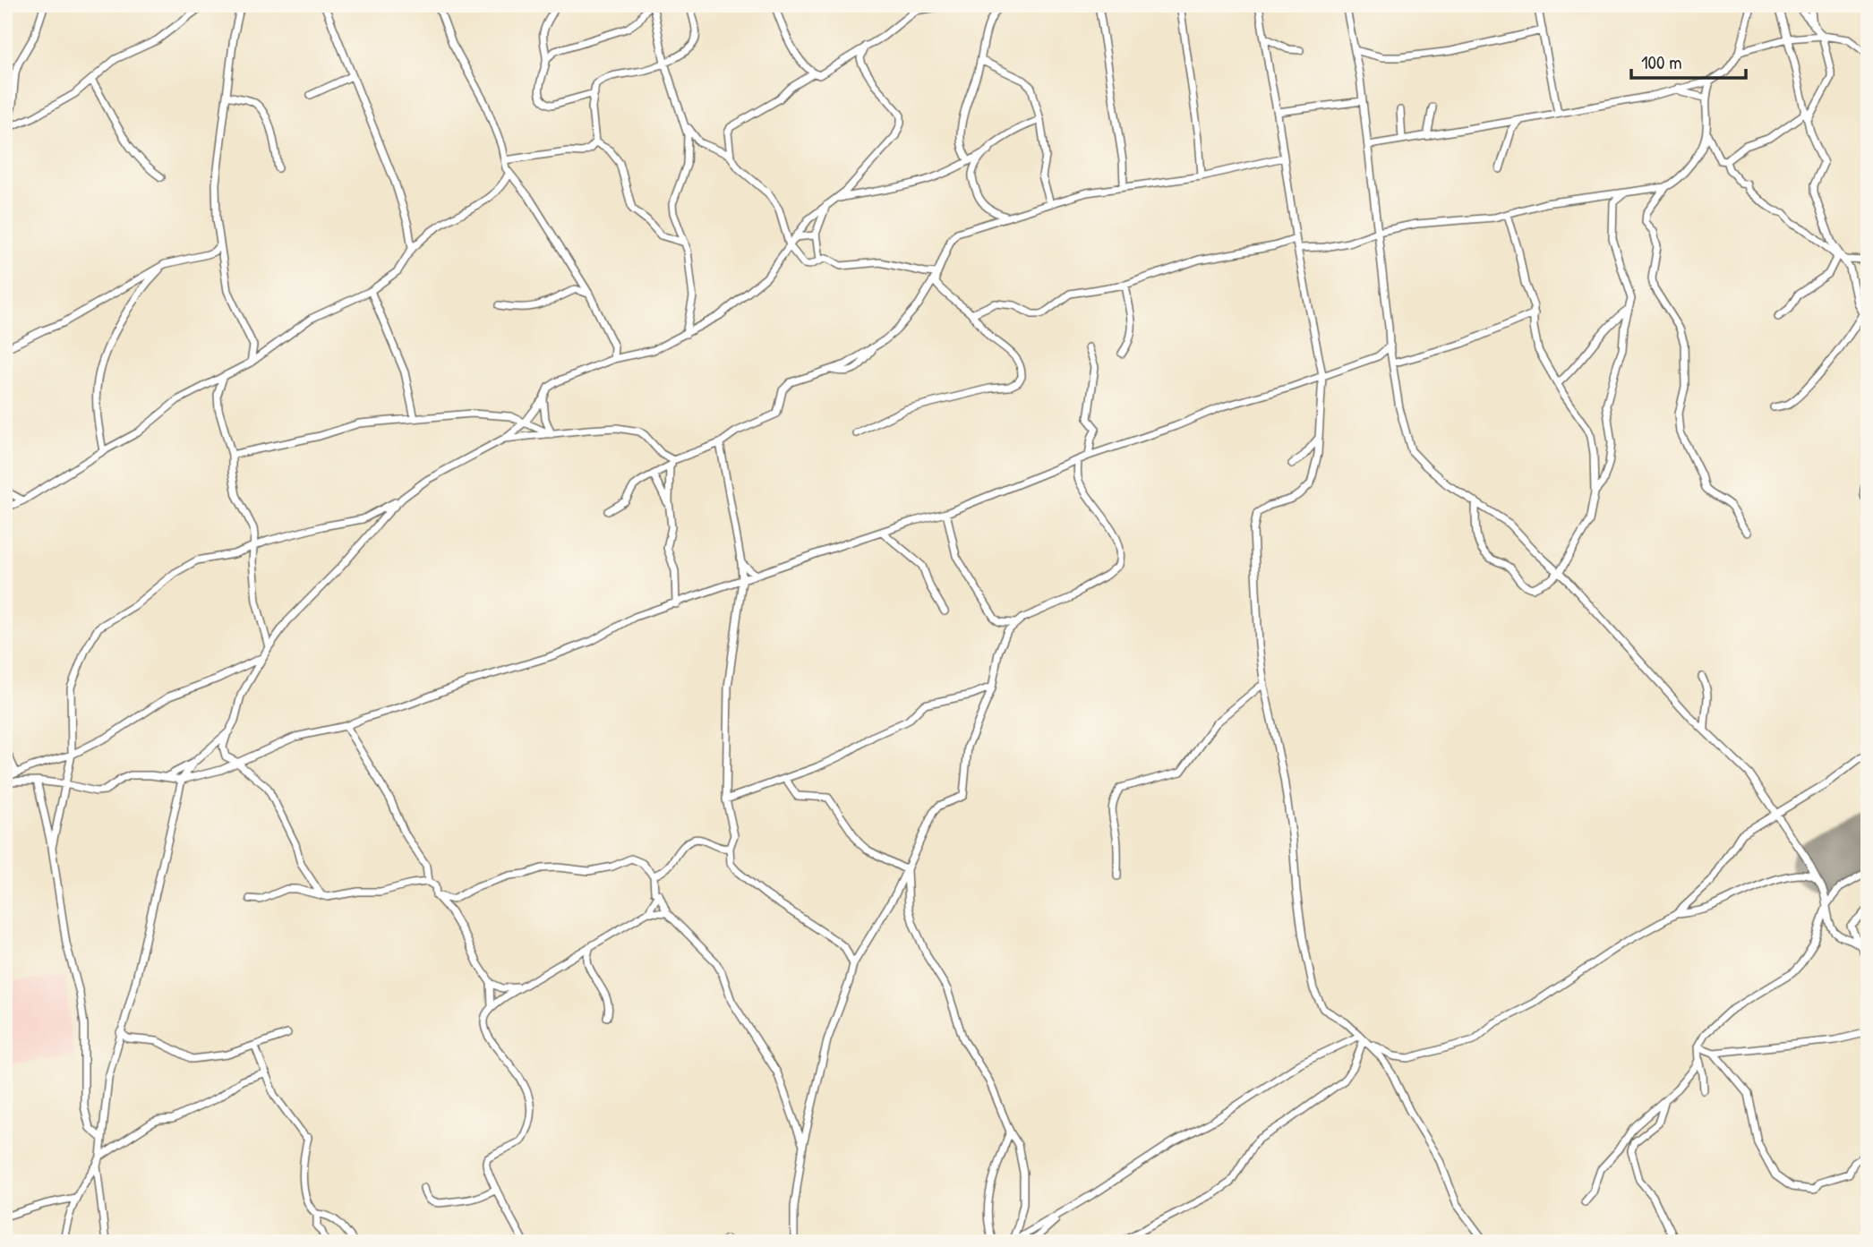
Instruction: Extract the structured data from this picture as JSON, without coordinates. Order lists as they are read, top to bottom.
{
  "scale_bar": "100 m"
}
